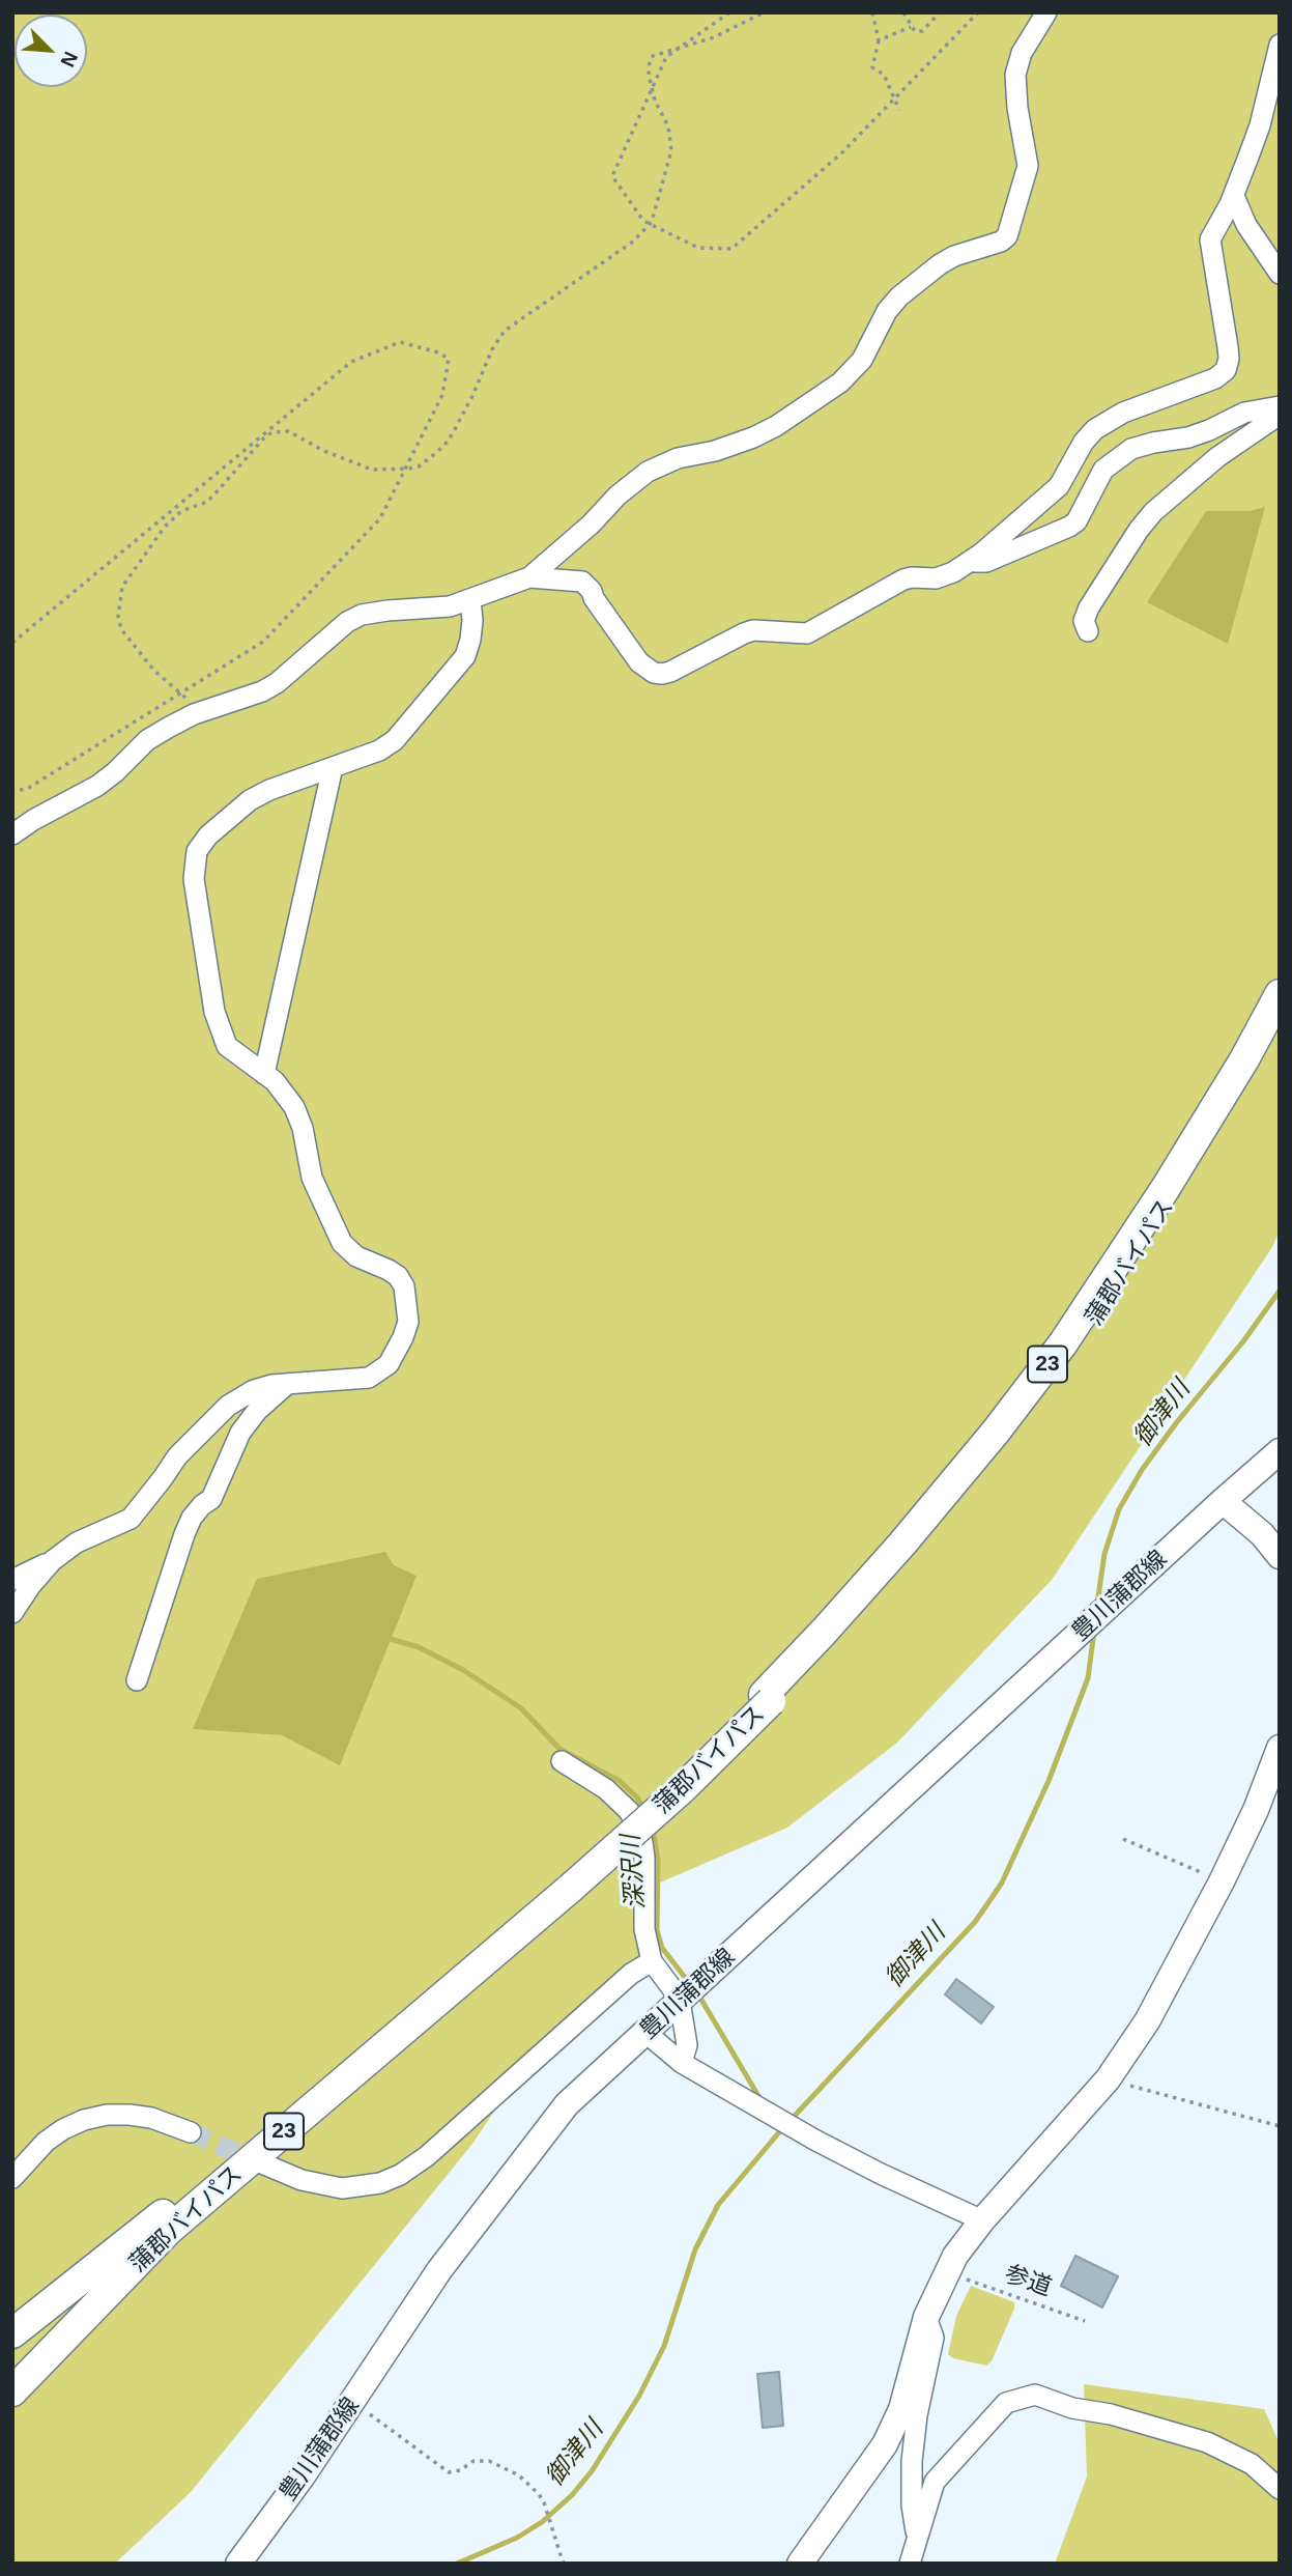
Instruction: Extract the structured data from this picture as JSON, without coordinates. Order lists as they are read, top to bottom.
{
  "streets": {
    "highway": ["蒲郡バイパス", "23"],
    "main road": ["豊川蒲郡線"],
    "path": ["参道"]
  },
  "water": ["御津川", "深沢川"],
  "north": "bottom right"
}
